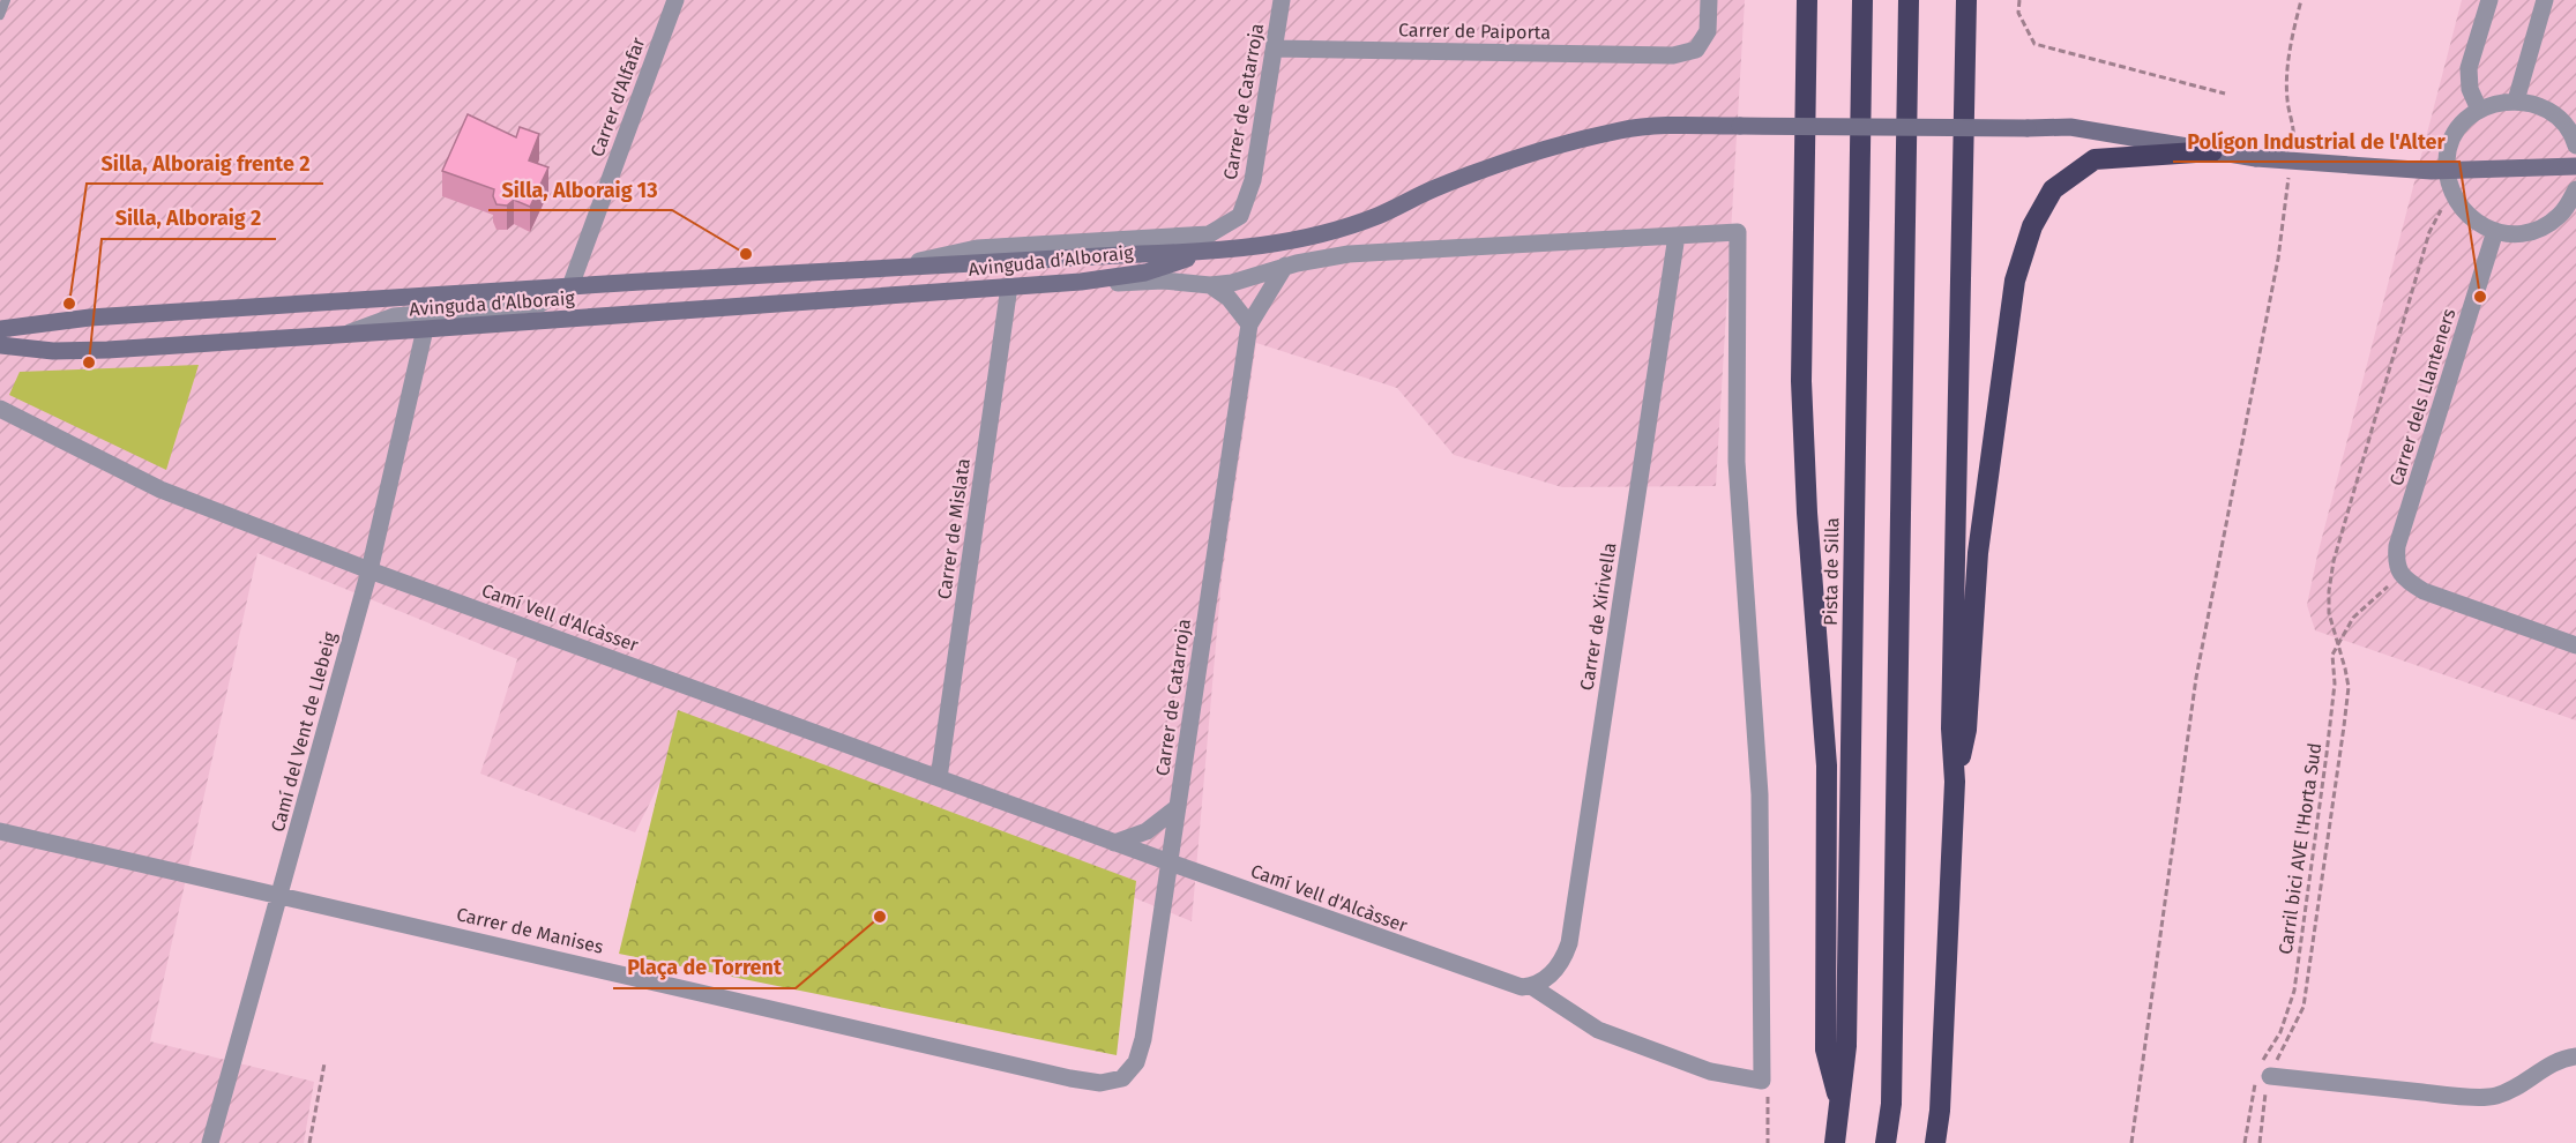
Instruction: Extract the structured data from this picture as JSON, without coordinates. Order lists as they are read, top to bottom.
{
  "streets": {
    "highway": ["Pista de Silla"],
    "street": [
      "Carrer de Paiporta",
      "Carrer d'Alfafar",
      "Carrer de Catarroja",
      "Avinguda d’Alboraig",
      "Carrer dels Llanteners",
      "Carrer de Mislata",
      "Carrer de Xirivella",
      "Camí Vell d'Alcàsser",
      "Camí del Vent de Llebeig",
      "Carrer de Manises"
    ],
    "path": ["Carril bici AVE l'Horta Sud"]
  },
  "crossings": [
    ["Carrer de Paiporta", "Carrer de Catarroja"],
    ["Carrer d'Alfafar", "Avinguda d’Alboraig"],
    ["Carrer de Catarroja", "Avinguda d’Alboraig"],
    ["Carrer de Catarroja", "Camí Vell d'Alcàsser"],
    ["Carrer de Catarroja", "Carrer de Manises"],
    ["Avinguda d’Alboraig", "Carrer de Mislata"],
    ["Avinguda d’Alboraig", "Camí del Vent de Llebeig"],
    ["Carrer dels Llanteners", "Carril bici AVE l'Horta Sud"],
    ["Carrer de Mislata", "Camí Vell d'Alcàsser"],
    ["Carrer de Xirivella", "Camí Vell d'Alcàsser"],
    ["Camí Vell d'Alcàsser", "Camí del Vent de Llebeig"],
    ["Camí del Vent de Llebeig", "Carrer de Manises"]
  ],
  "places": [
    "Silla, Alboraig 13",
    "Polígon Industrial de l'Alter",
    "Silla, Alboraig frente 2",
    "Silla, Alboraig 2",
    "Plaça de Torrent"
  ]
}
